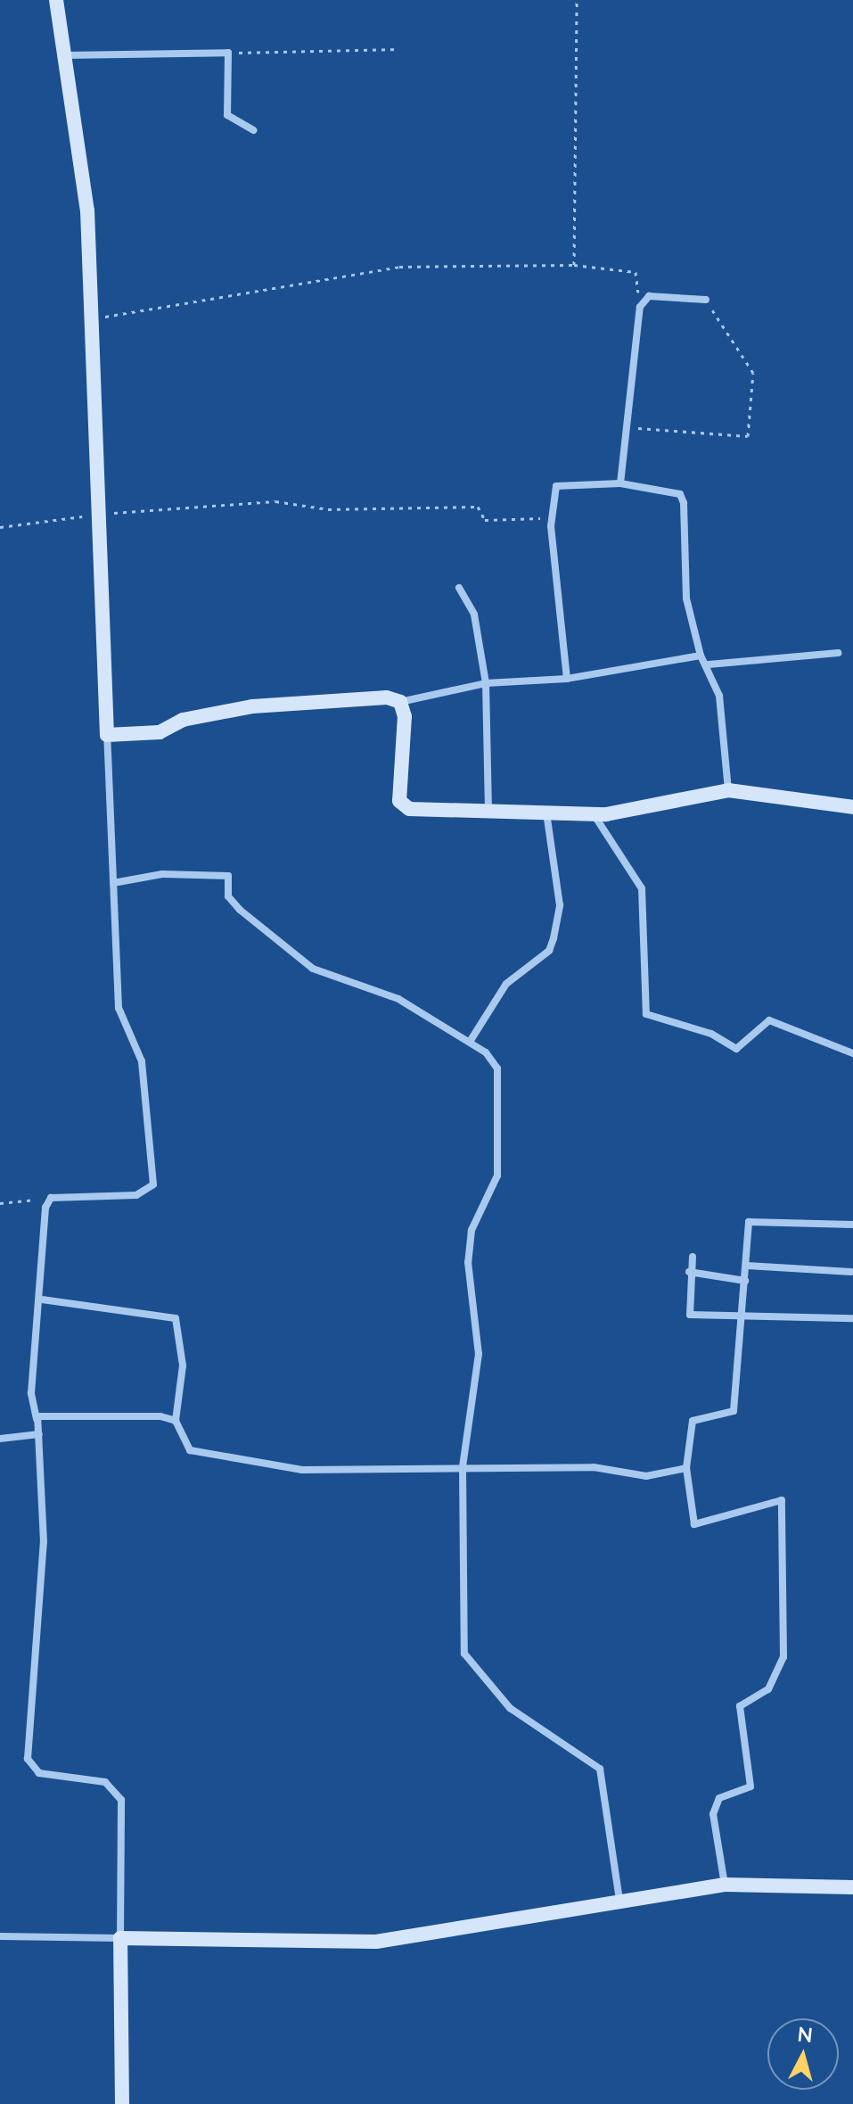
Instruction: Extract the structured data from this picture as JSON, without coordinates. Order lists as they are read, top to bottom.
{
  "north": "top"
}
